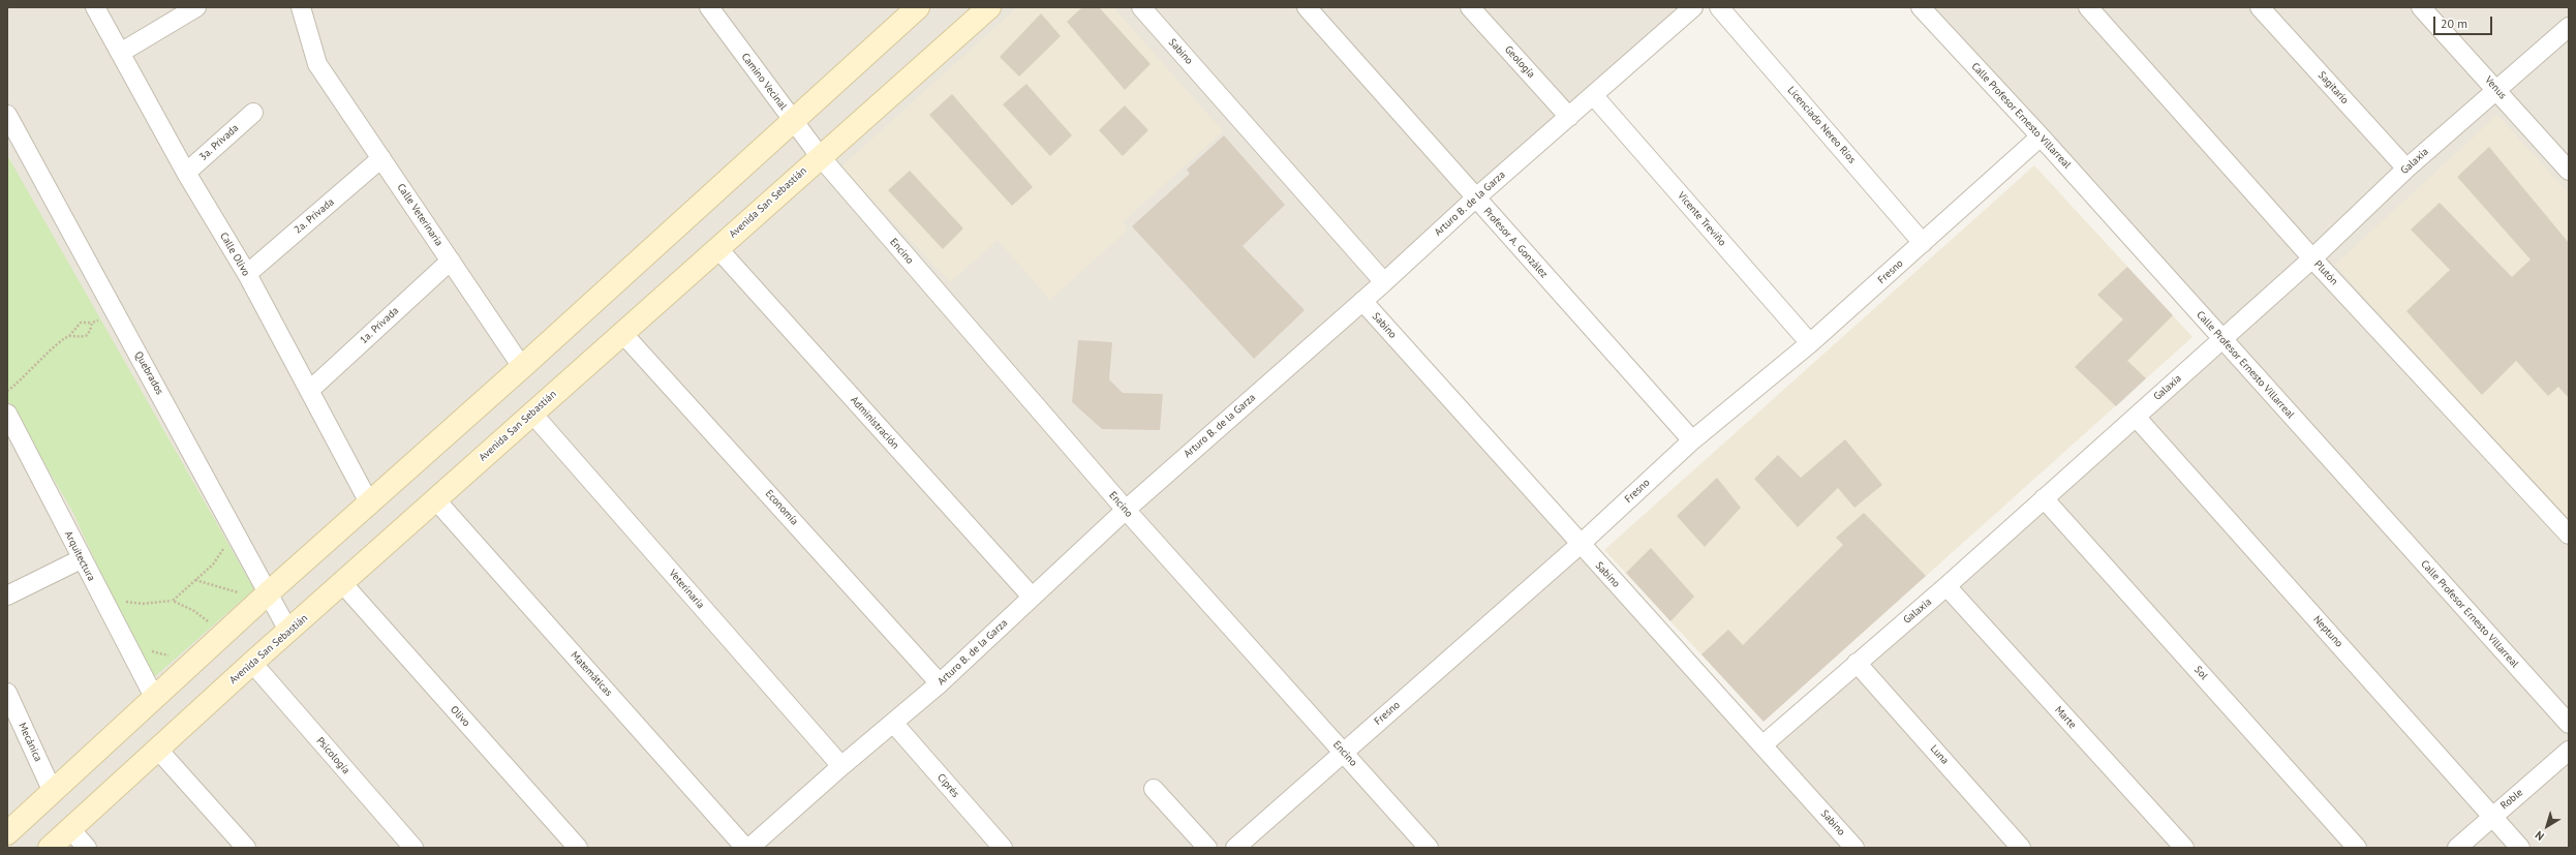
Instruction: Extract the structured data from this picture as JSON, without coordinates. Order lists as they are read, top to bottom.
{
  "streets": {
    "main road": ["Avenida San Sebastián"],
    "street": [
      "Sabino",
      "Geología",
      "Camino Vecinal",
      "Sagitario",
      "Venus",
      "Calle Profesor Ernesto Villarreal",
      "Licenciado Nereo Ríos",
      "3a. Privada",
      "Galaxia",
      "Arturo B. de la Garza",
      "Calle Veterinaria",
      "2a. Privada",
      "Vicente Treviño",
      "Profesor A. González",
      "Encino",
      "Calle Olivo",
      "Fresno",
      "Plutón",
      "1a. Privada",
      "Quebrados",
      "Administración",
      "Economía",
      "Arquitectura",
      "Veterinaria",
      "Neptuno",
      "Sol",
      "Matemáticas",
      "Olivo",
      "Marte",
      "Mecánica",
      "Luna",
      "Psicología",
      "Ciprés",
      "Roble"
    ]
  },
  "crossings": [
    ["Sabino", "Galaxia"],
    ["Sabino", "Arturo B. de la Garza"],
    ["Sabino", "Fresno"],
    ["Geología", "Arturo B. de la Garza"],
    ["Camino Vecinal", "Avenida San Sebastián"],
    ["Camino Vecinal", "Encino"],
    ["Sagitario", "Galaxia"],
    ["Venus", "Galaxia"],
    ["Calle Profesor Ernesto Villarreal", "Galaxia"],
    ["Calle Profesor Ernesto Villarreal", "Fresno"],
    ["Licenciado Nereo Ríos", "Fresno"],
    ["3a. Privada", "Calle Olivo"],
    ["Galaxia", "Plutón"],
    ["Galaxia", "Neptuno"],
    ["Galaxia", "Sol"],
    ["Galaxia", "Marte"],
    ["Galaxia", "Luna"],
    ["Avenida San Sebastián", "Encino"],
    ["Avenida San Sebastián", "Quebrados"],
    ["Avenida San Sebastián", "Administración"],
    ["Avenida San Sebastián", "Economía"],
    ["Avenida San Sebastián", "Veterinaria"],
    ["Avenida San Sebastián", "Matemáticas"],
    ["Avenida San Sebastián", "Olivo"],
    ["Avenida San Sebastián", "Psicología"],
    ["Arturo B. de la Garza", "Vicente Treviño"],
    ["Arturo B. de la Garza", "Profesor A. González"],
    ["Arturo B. de la Garza", "Encino"],
    ["Arturo B. de la Garza", "Administración"],
    ["Arturo B. de la Garza", "Economía"],
    ["Arturo B. de la Garza", "Veterinaria"],
    ["Arturo B. de la Garza", "Ciprés"],
    ["Calle Veterinaria", "2a. Privada"],
    ["Calle Veterinaria", "1a. Privada"],
    ["2a. Privada", "Calle Olivo"],
    ["Vicente Treviño", "Fresno"],
    ["Profesor A. González", "Fresno"],
    ["Encino", "Fresno"],
    ["Calle Olivo", "1a. Privada"],
    ["Neptuno", "Roble"]
  ],
  "scale_bar": "20 m",
  "north": "bottom left"
}
